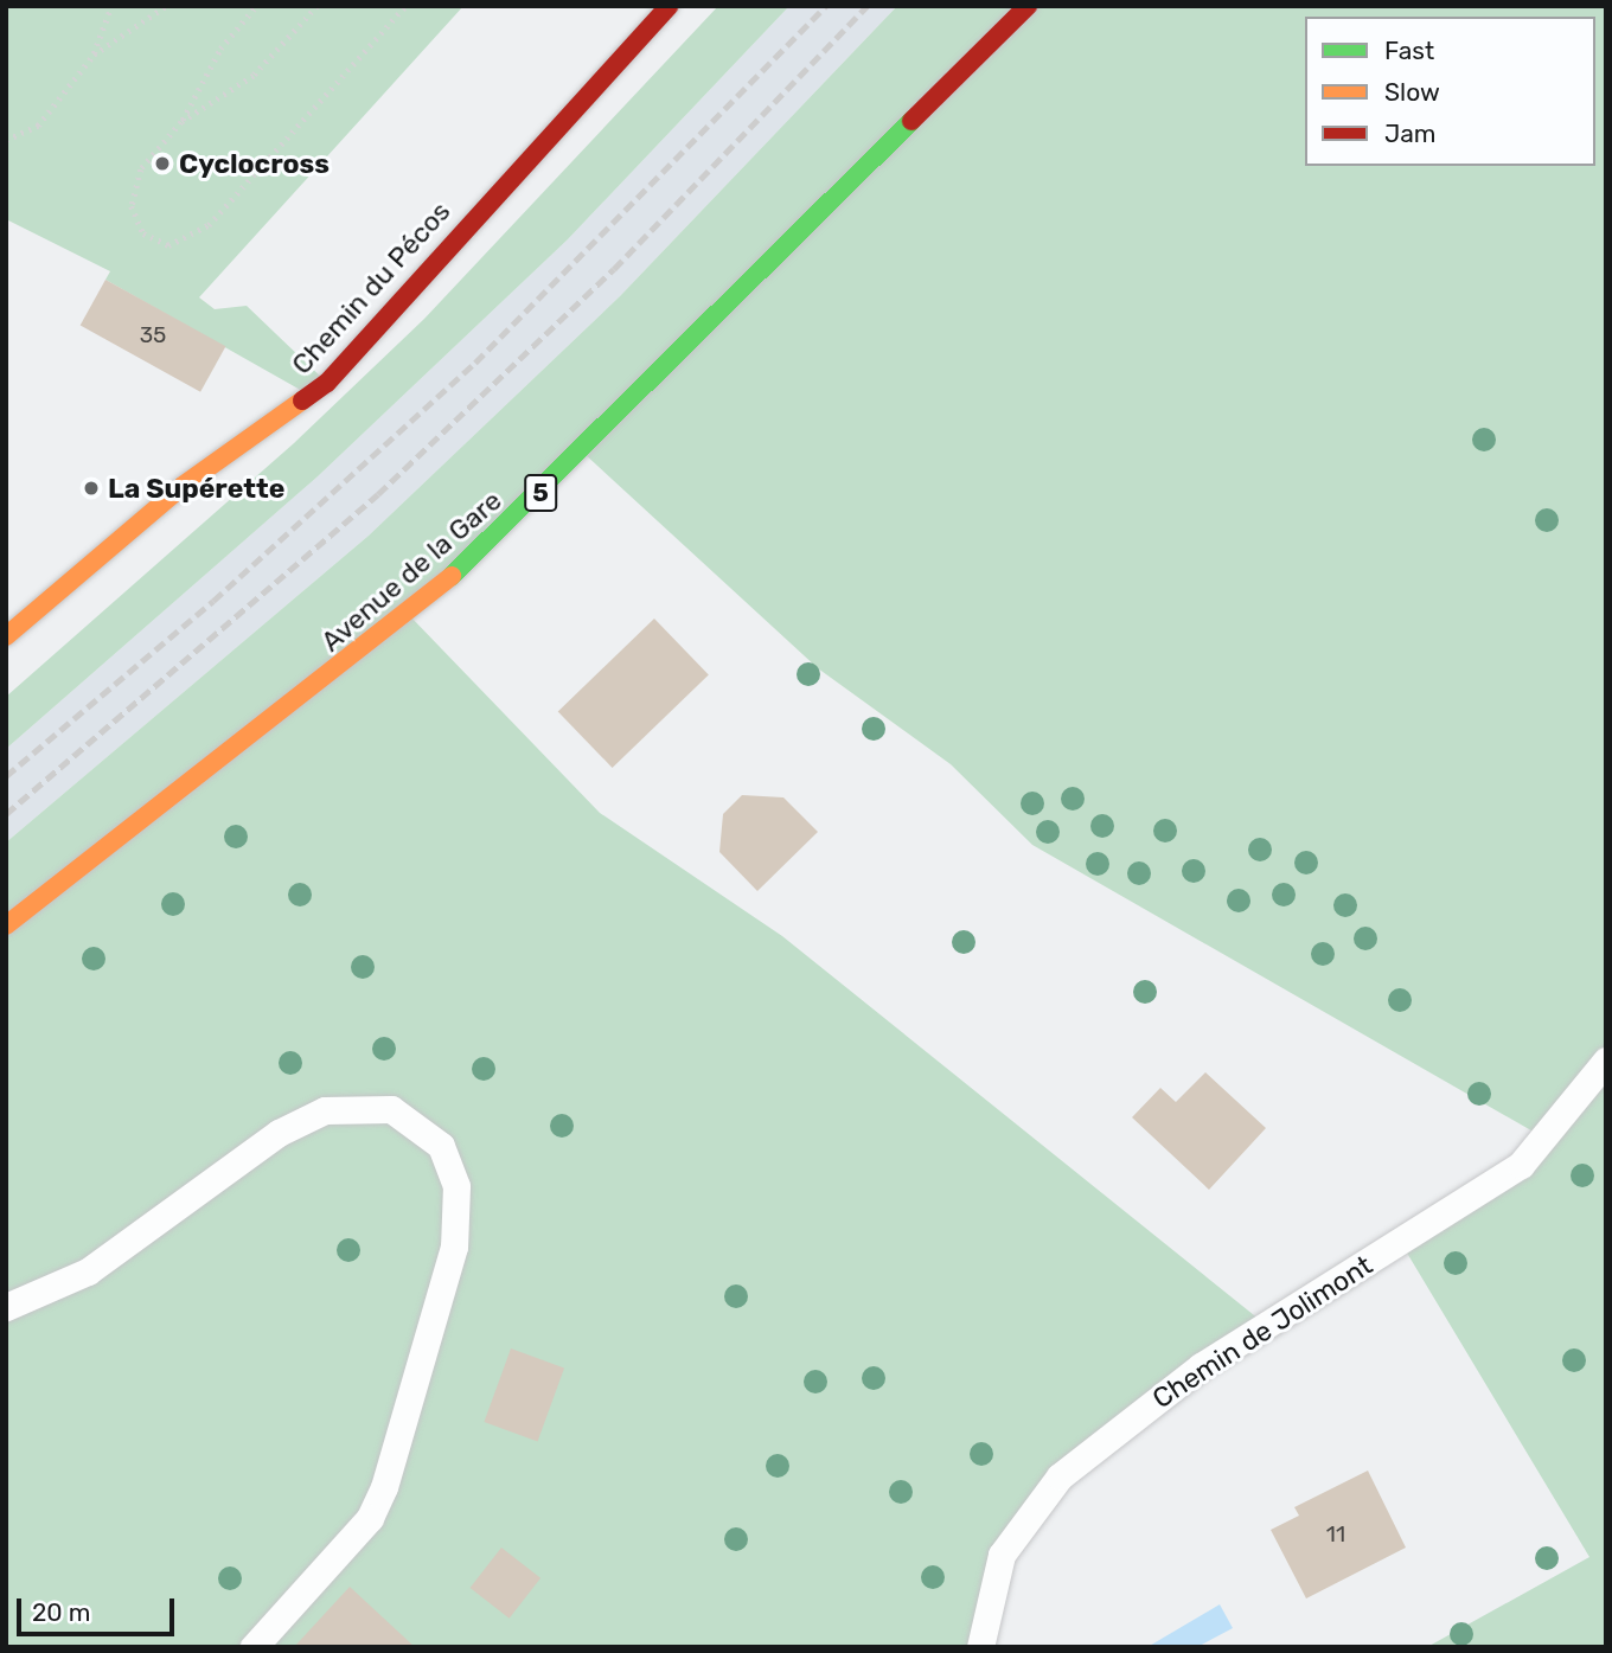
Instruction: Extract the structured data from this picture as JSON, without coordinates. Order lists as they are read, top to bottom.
{
  "streets": {
    "main road": ["Chemin du Pécos", "5", "Avenue de la Gare"],
    "lane": ["Chemin de Jolimont"]
  },
  "places": ["Cyclocross", "La Supérette"],
  "house_numbers": ["35", "11"],
  "legend": ["Fast", "Slow", "Jam"],
  "scale_bar": "20 m"
}
